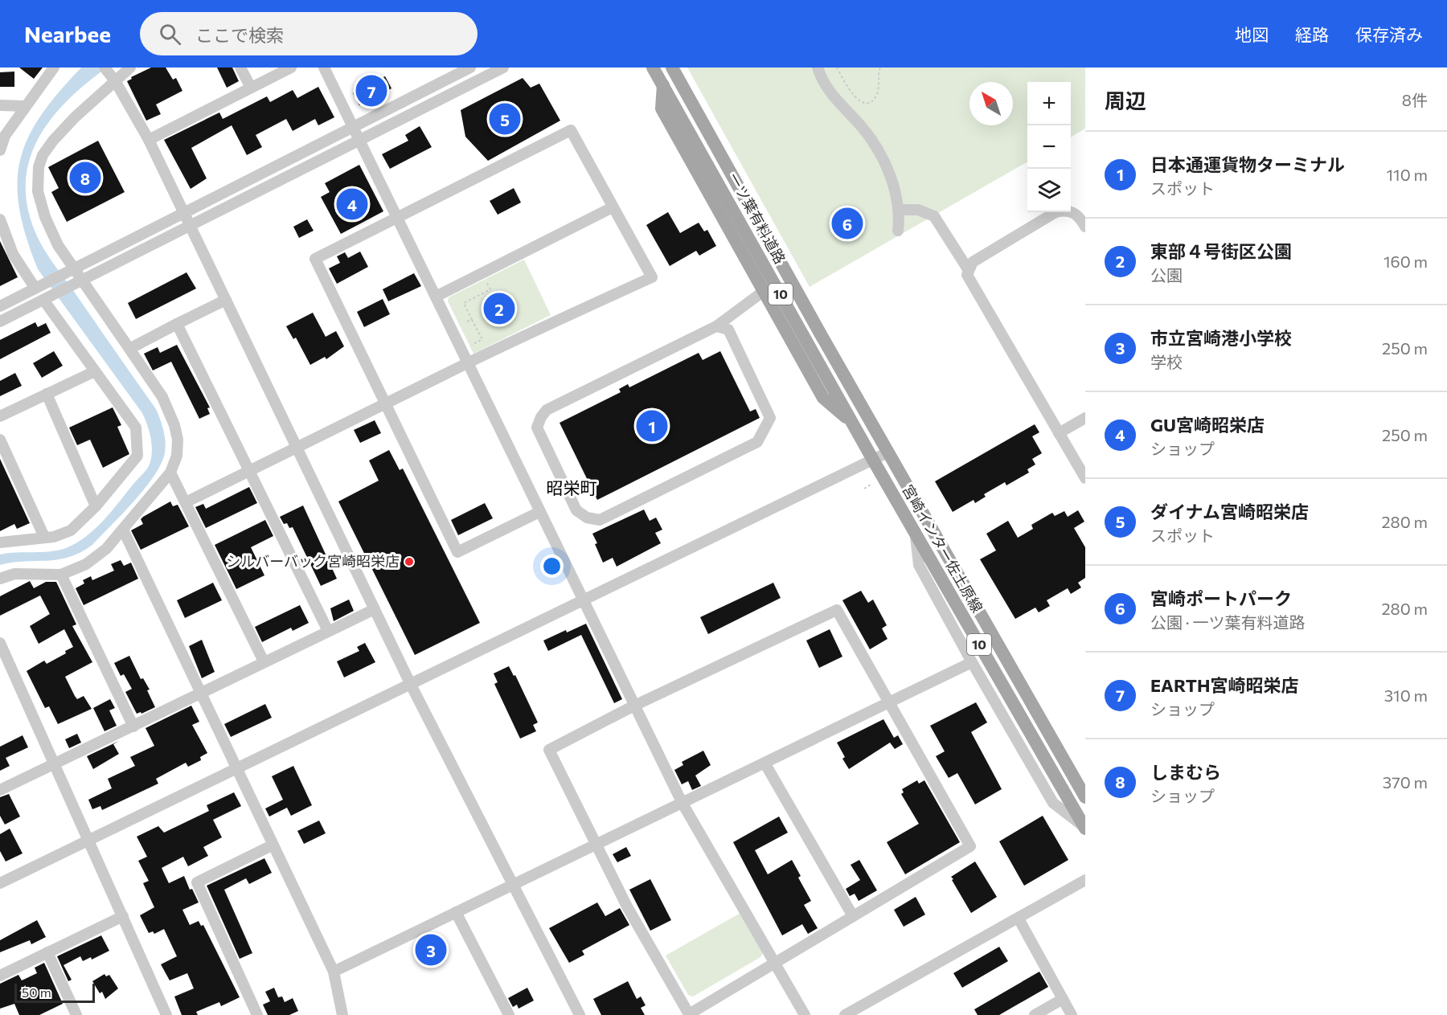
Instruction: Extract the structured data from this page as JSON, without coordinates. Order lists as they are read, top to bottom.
{
  "streets": {
    "main road": ["一ツ葉有料道路", "10", "宮崎インター佐土原線"]
  },
  "crossings": [
    ["一ツ葉有料道路", "宮崎インター佐土原線"]
  ],
  "districts": ["昭栄町"],
  "places": ["シルバーバック宮崎昭栄店"],
  "scale_bar": "50 m",
  "north": "top left",
  "page": {
    "header": "Nearbee",
    "search": "ここで検索",
    "nav": ["地図", "経路", "保存済み"],
    "heading": ["周辺", "8件"],
    "pins": [
      "7",
      "5",
      "8",
      "4",
      "6",
      "2",
      "1",
      "3"
    ],
    "map_buttons": ["+", "−"],
    "list": [
      {
        "mark": "1",
        "name": "日本通運貨物ターミナル",
        "note": "スポット",
        "value": "110 m"
      },
      {
        "mark": "2",
        "name": "東部４号街区公園",
        "note": "公園",
        "value": "160 m"
      },
      {
        "mark": "3",
        "name": "市立宮崎港小学校",
        "note": "学校",
        "value": "250 m"
      },
      {
        "mark": "4",
        "name": "GU宮崎昭栄店",
        "note": "ショップ",
        "value": "250 m"
      },
      {
        "mark": "5",
        "name": "ダイナム宮崎昭栄店",
        "note": "スポット",
        "value": "280 m"
      },
      {
        "mark": "6",
        "name": "宮崎ポートパーク",
        "note": "公園 · 一ツ葉有料道路",
        "value": "280 m"
      },
      {
        "mark": "7",
        "name": "EARTH宮崎昭栄店",
        "note": "ショップ",
        "value": "310 m"
      },
      {
        "mark": "8",
        "name": "しまむら",
        "note": "ショップ",
        "value": "370 m"
      }
    ],
    "scale": "50 m"
  }
}
